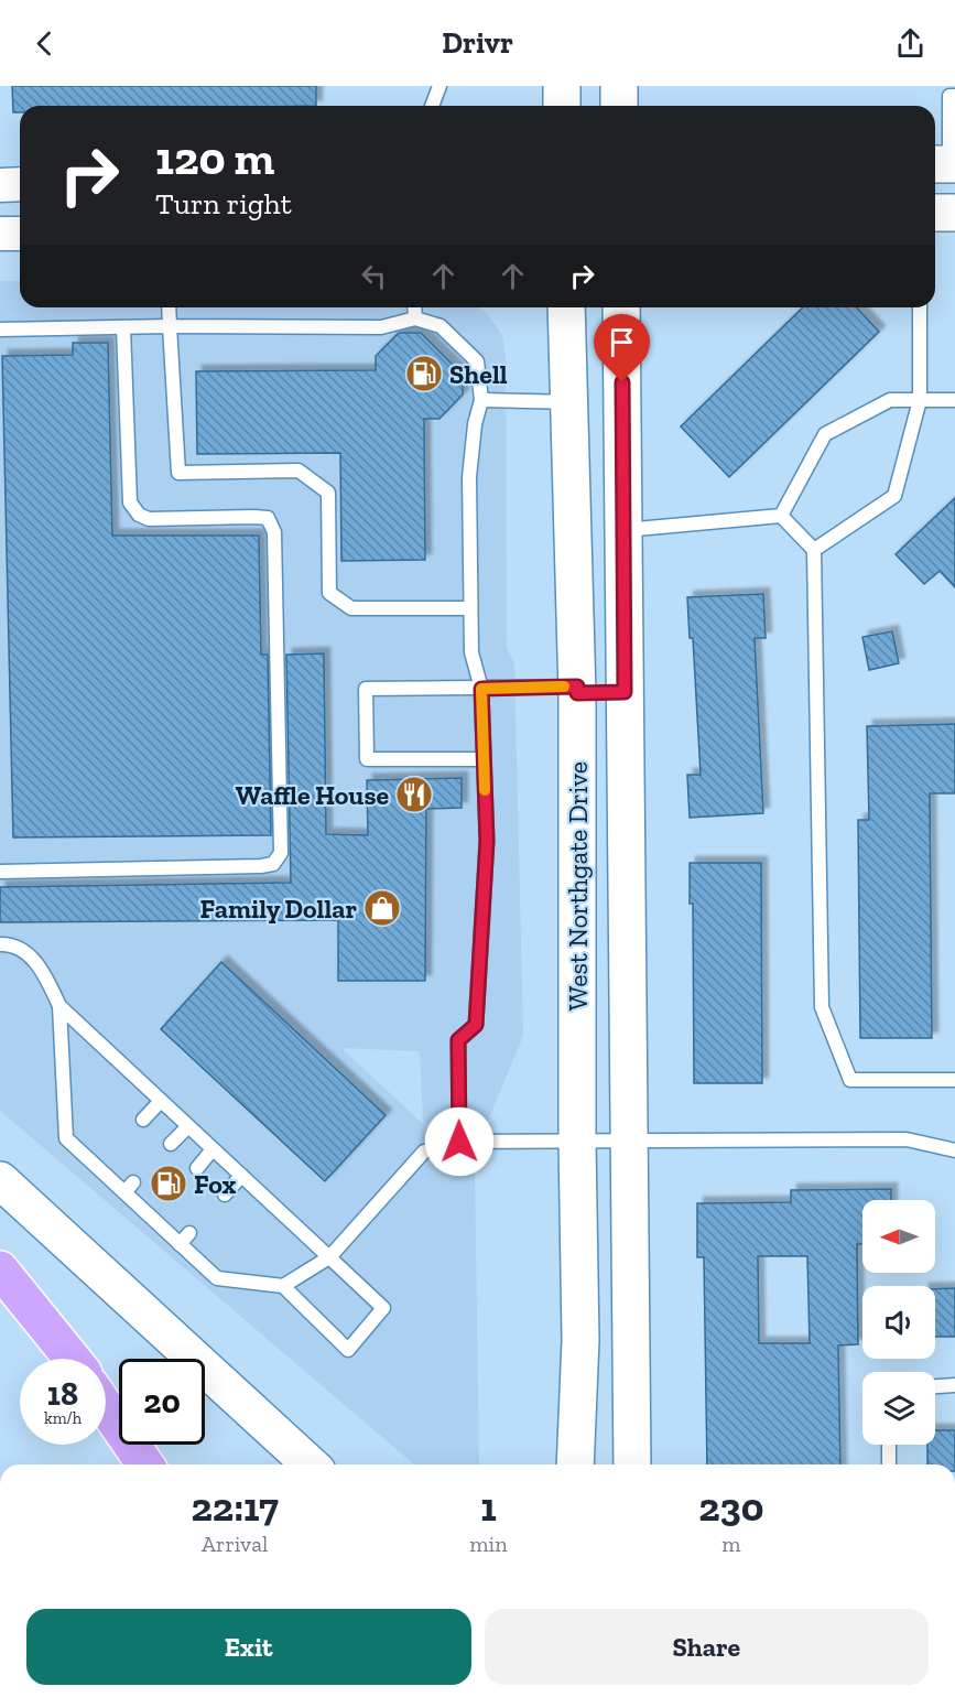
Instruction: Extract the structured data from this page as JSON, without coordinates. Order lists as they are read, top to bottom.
{
  "streets": {
    "main road": ["West Northgate Drive"]
  },
  "places": {
    "fuel station": ["Shell", "Fox"],
    "restaurant": ["Waffle House"],
    "shop": ["Family Dollar"]
  },
  "north": "left",
  "page": {
    "header": "Drivr",
    "turn": ["120 m", "Turn right"],
    "speed": "18 km/h",
    "limit": "20",
    "eta": [
      "22:17",
      "Arrival",
      "1",
      "min",
      "230",
      "m"
    ],
    "buttons": ["Exit", "Share"]
  }
}
